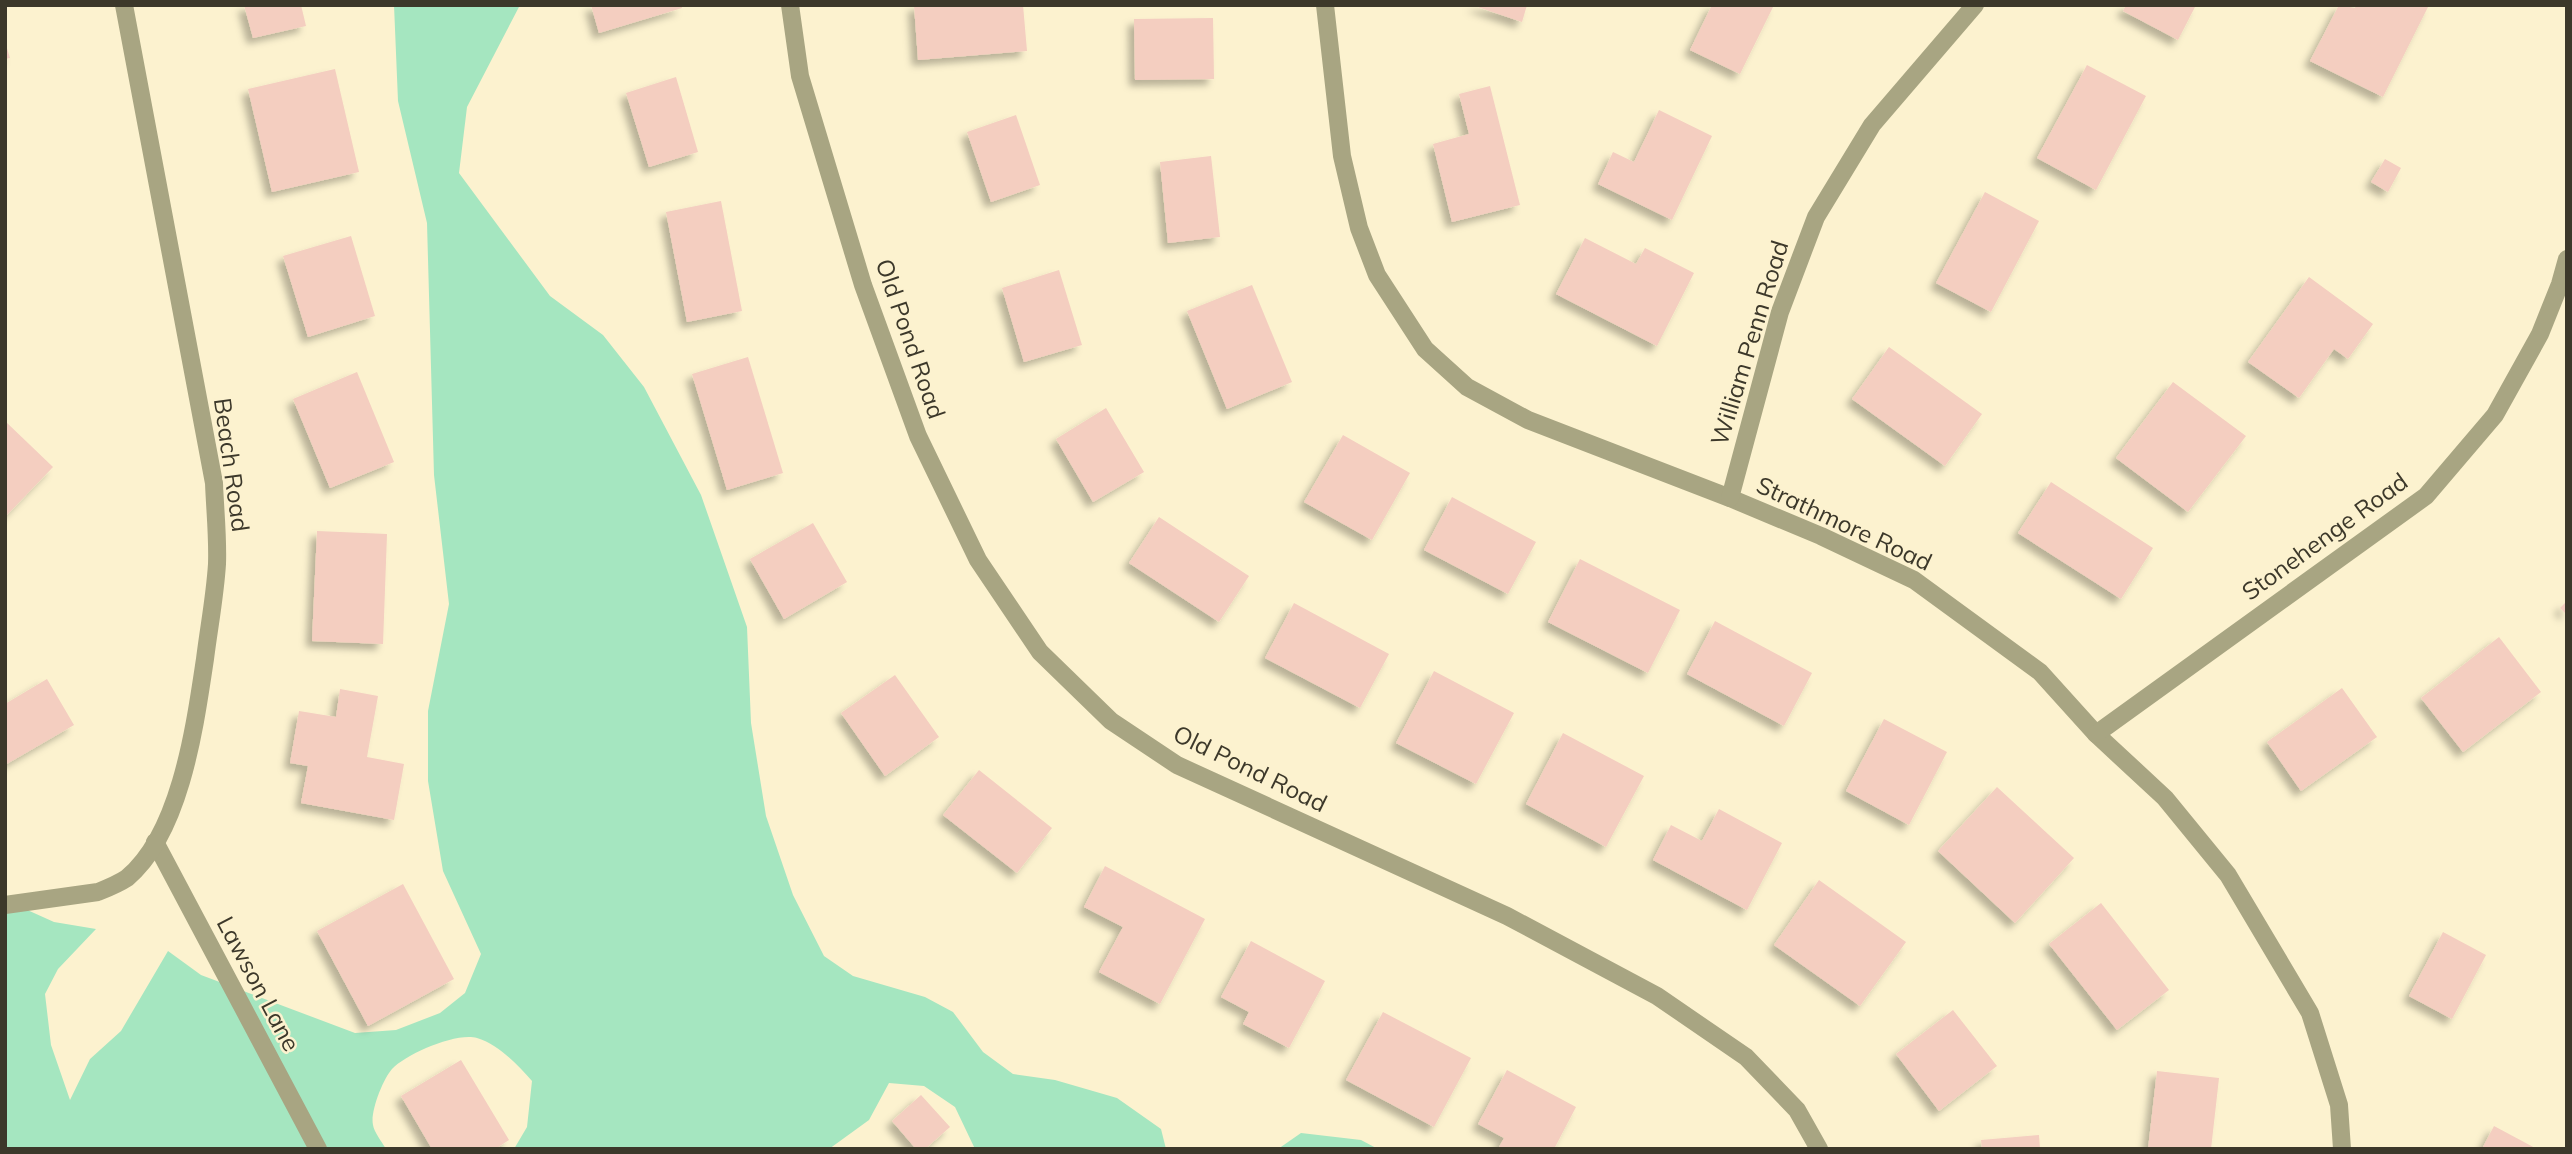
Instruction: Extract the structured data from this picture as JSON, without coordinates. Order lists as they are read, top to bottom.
{
  "streets": {
    "street": [
      "Old Pond Road",
      "William Penn Road",
      "Beach Road",
      "Strathmore Road",
      "Stonehenge Road",
      "Lawson Lane"
    ]
  },
  "crossings": [
    ["William Penn Road", "Strathmore Road"],
    ["Beach Road", "Lawson Lane"],
    ["Strathmore Road", "Stonehenge Road"]
  ]
}
